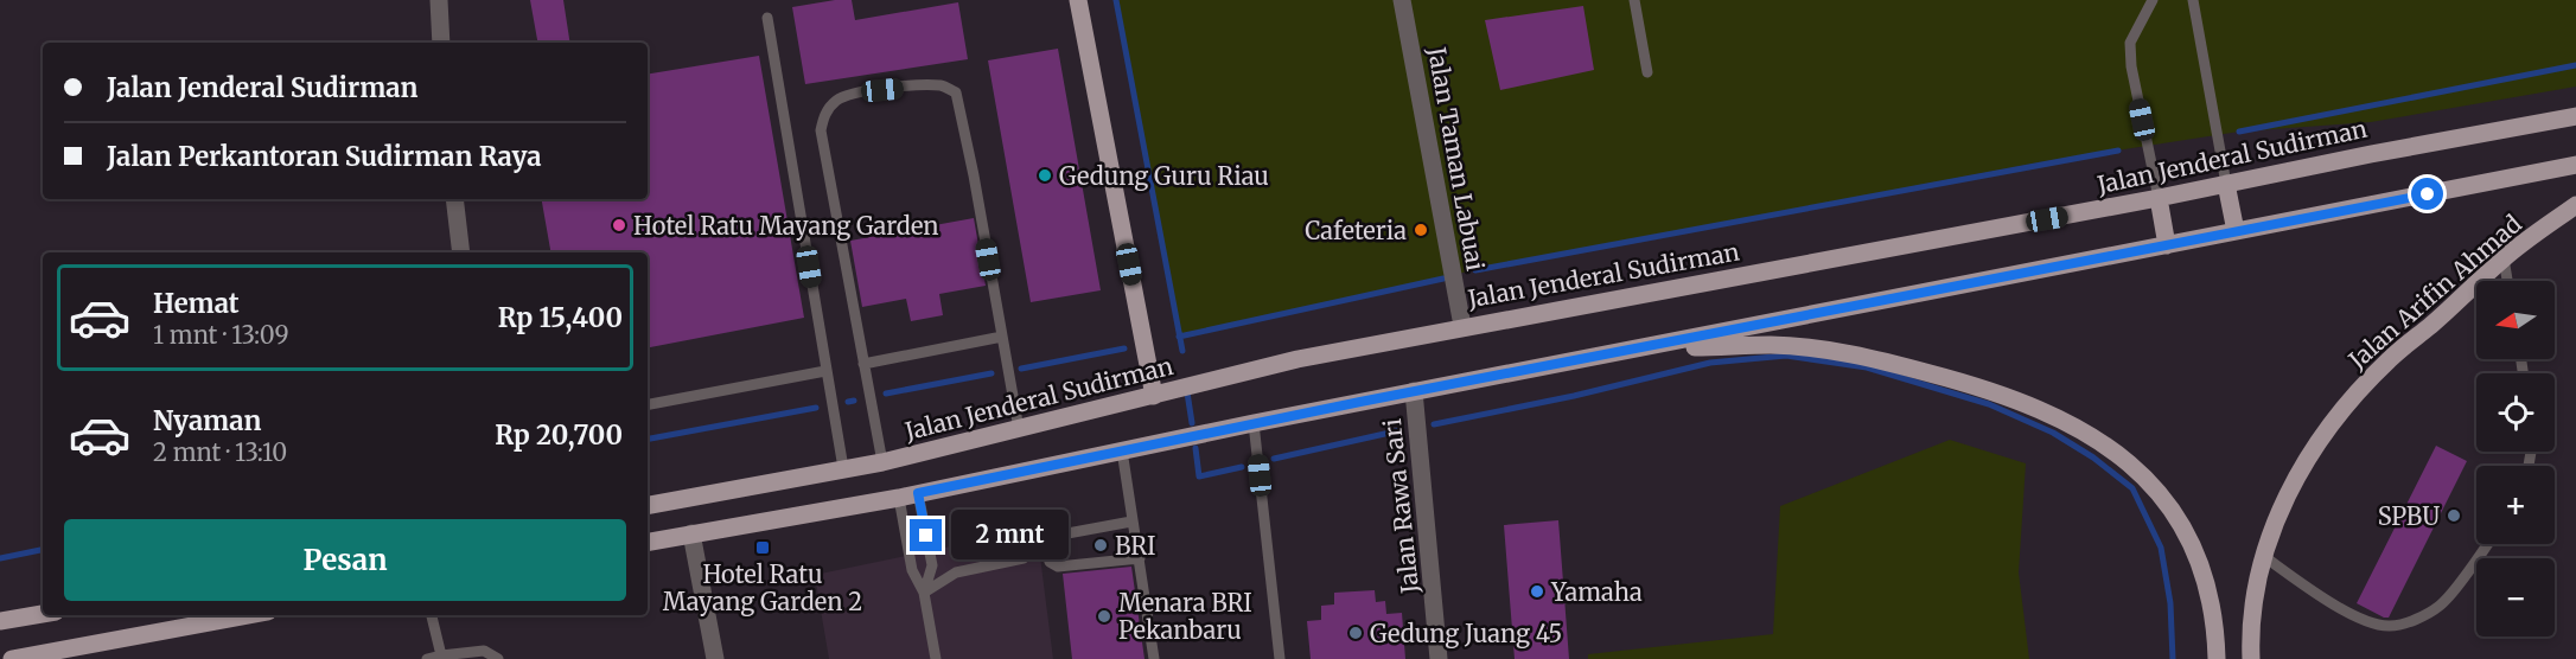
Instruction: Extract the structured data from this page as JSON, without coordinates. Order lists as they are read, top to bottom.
{
  "streets": {
    "main road": ["Jalan Jenderal Sudirman", "Jalan Arifin Ahmad"],
    "street": ["Jalan Taman Labuai", "Jalan Rawa Sari"]
  },
  "crossings": [
    ["Jalan Jenderal Sudirman", "Jalan Taman Labuai"]
  ],
  "places": {
    "other": [
      "Gedung Guru Riau",
      "Hotel Ratu Mayang Garden",
      "Cafeteria",
      "SPBU",
      "BRI",
      "Yamaha",
      "Menara BRI Pekanbaru",
      "Gedung Juang 45"
    ],
    "transit": ["Hotel Ratu Mayang Garden 2"]
  },
  "north": "left",
  "page": {
    "banner": ["Jalan Jenderal Sudirman", "Jalan Perkantoran Sudirman Raya"],
    "list": [
      {
        "name": "Hemat",
        "note": "1 mnt · 13:09",
        "value": "Rp 15,400"
      },
      {
        "name": "Nyaman",
        "note": "2 mnt · 13:10",
        "value": "Rp 20,700"
      }
    ],
    "map_buttons": ["+", "−"],
    "buttons": "Pesan",
    "bubble": "2 mnt"
  }
}
